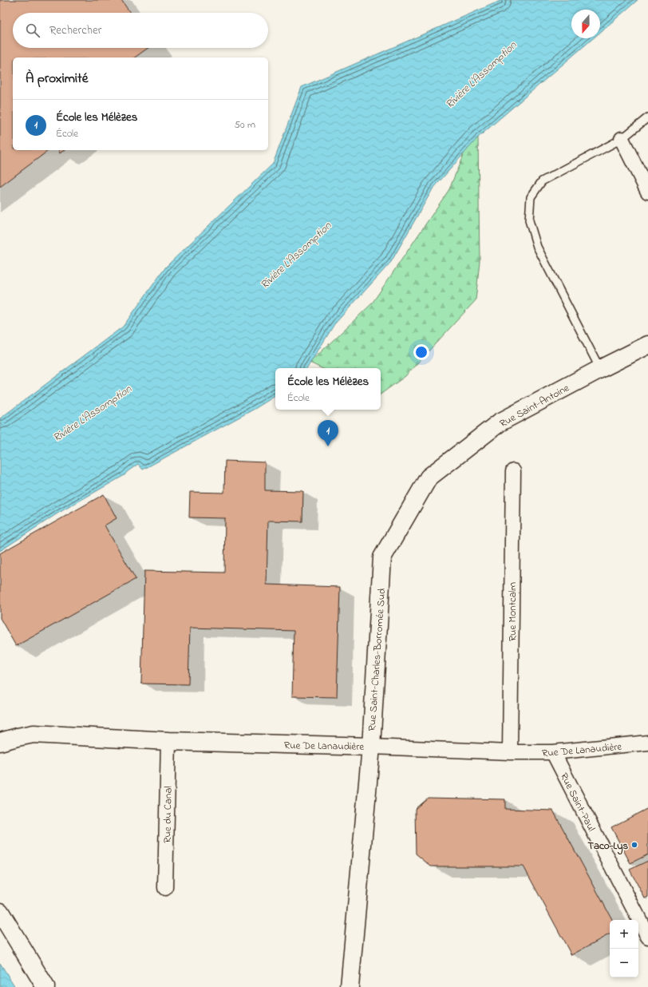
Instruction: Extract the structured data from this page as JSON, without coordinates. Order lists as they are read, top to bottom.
{
  "streets": {
    "street": [
      "Rue Saint-Antoine",
      "Rue Montcalm",
      "Rue Saint-Charles-Borromée Sud",
      "Rue De Lanaudière",
      "Rue Saint-Paul",
      "Rue du Canal"
    ]
  },
  "crossings": [
    ["Rue Saint-Antoine", "Rue Saint-Charles-Borromée Sud"],
    ["Rue Montcalm", "Rue De Lanaudière"],
    ["Rue Saint-Charles-Borromée Sud", "Rue De Lanaudière"],
    ["Rue De Lanaudière", "Rue Saint-Paul"],
    ["Rue De Lanaudière", "Rue du Canal"]
  ],
  "water": ["Rivière L'Assomption"],
  "places": ["Taco-Lys"],
  "north": "bottom",
  "page": {
    "search": "Rechercher",
    "heading": "À proximité",
    "list": [
      {
        "mark": "1",
        "name": "École les Mélèzes",
        "note": "École",
        "value": "50 m"
      }
    ],
    "popup": ["École les Mélèzes", "École"],
    "pins": "1",
    "map_buttons": ["+", "−"]
  }
}
